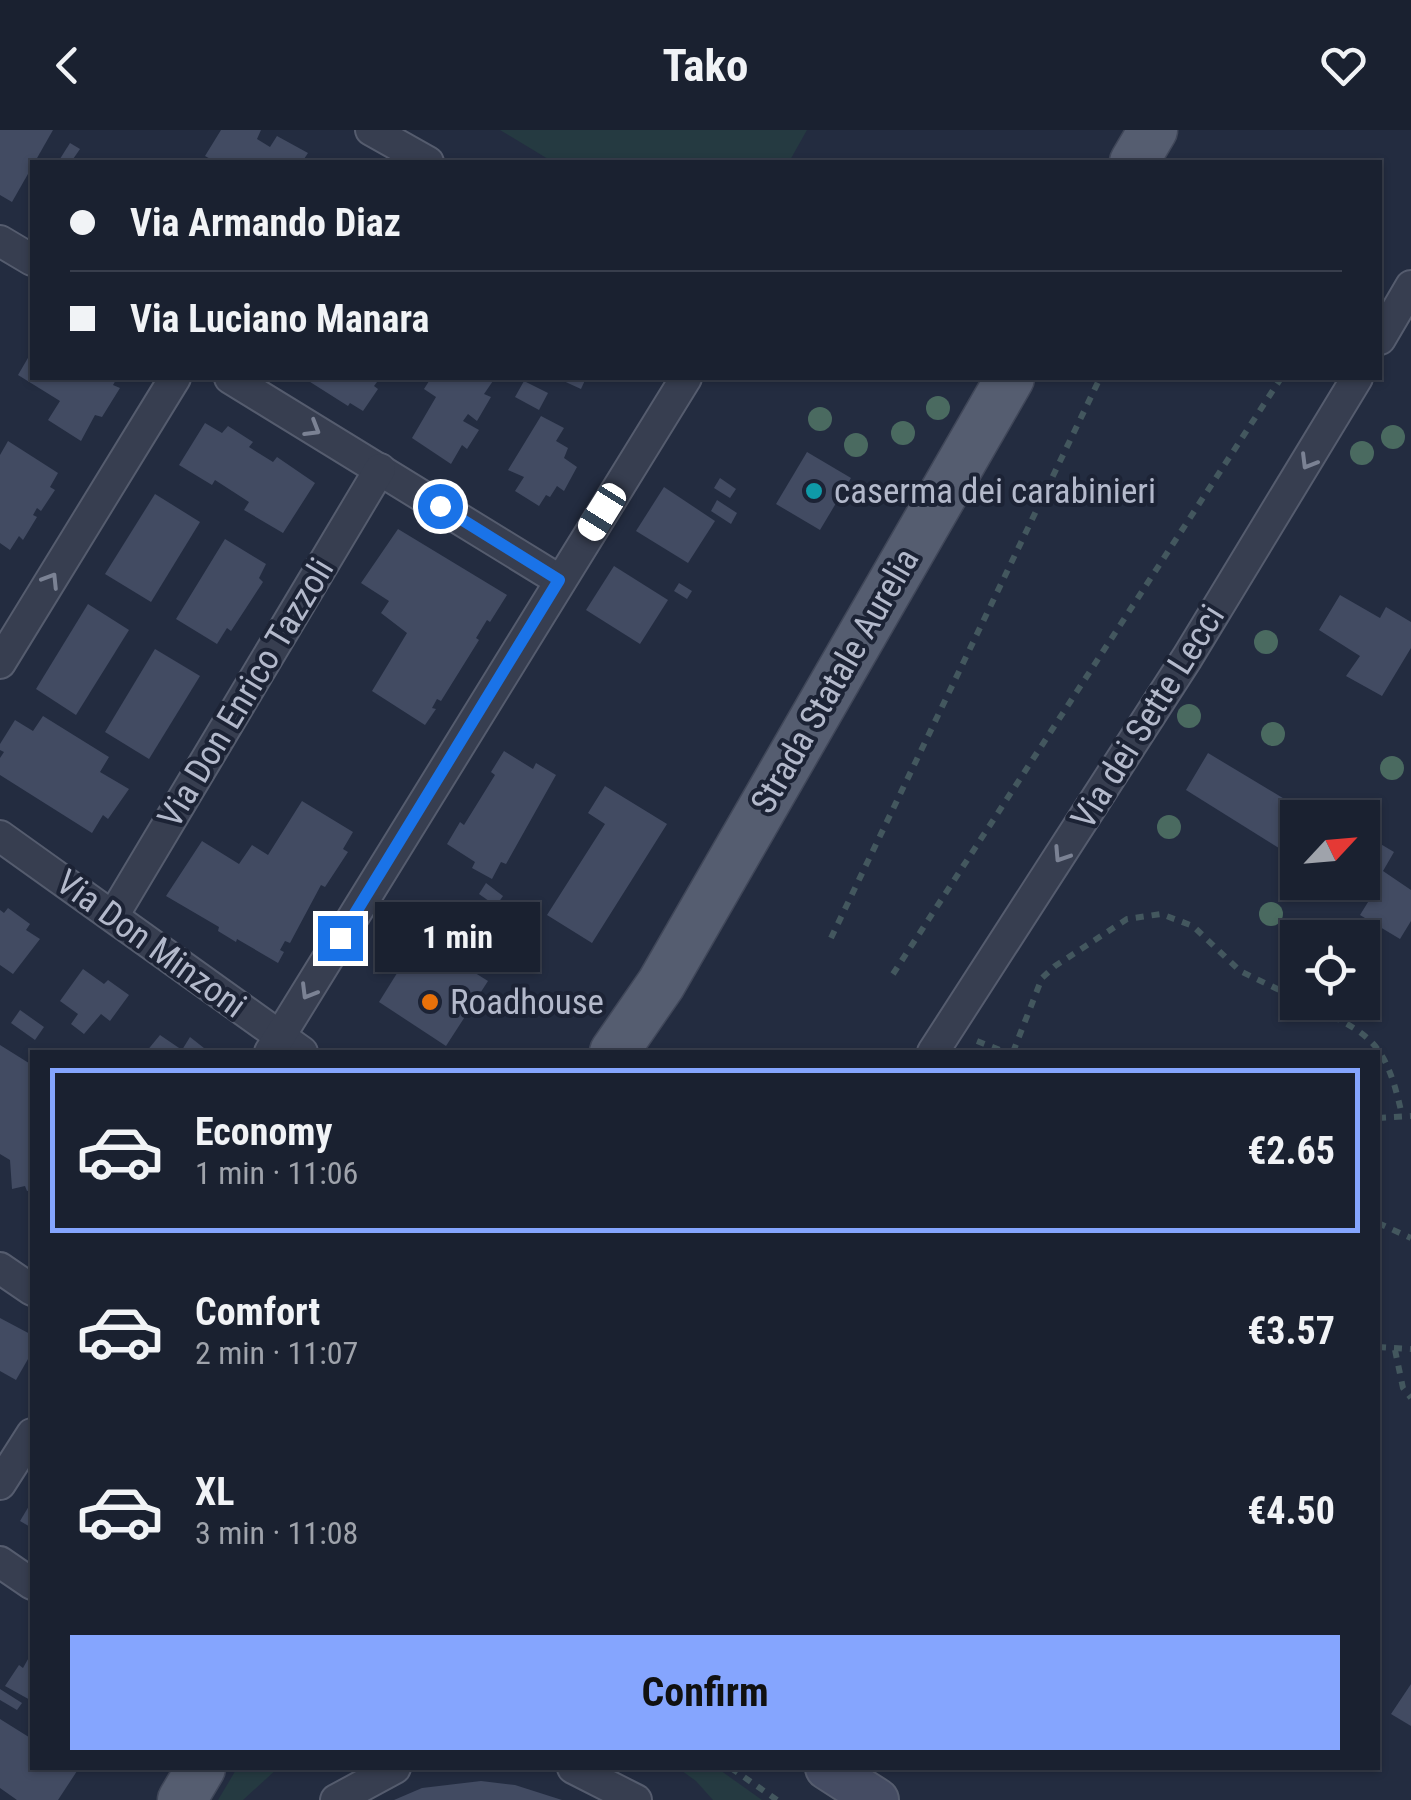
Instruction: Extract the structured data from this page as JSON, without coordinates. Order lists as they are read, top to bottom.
{
  "streets": {
    "main road": ["Strada Statale Aurelia"],
    "street": ["Via Don Enrico Tazzoli", "Via dei Sette Lecci", "Via Don Minzoni"]
  },
  "crossings": [
    ["Via Don Enrico Tazzoli", "Via Don Minzoni"]
  ],
  "one_way": ["Via dei Sette Lecci"],
  "places": ["caserma dei carabinieri", "Roadhouse"],
  "north": "top right",
  "page": {
    "header": "Tako",
    "banner": ["Via Armando Diaz", "Via Luciano Manara"],
    "bubble": "1 min",
    "list": [
      {
        "name": "Economy",
        "note": "1 min · 11:06",
        "value": "€2.65"
      },
      {
        "name": "Comfort",
        "note": "2 min · 11:07",
        "value": "€3.57"
      },
      {
        "name": "XL",
        "note": "3 min · 11:08",
        "value": "€4.50"
      }
    ],
    "buttons": "Confirm"
  }
}
